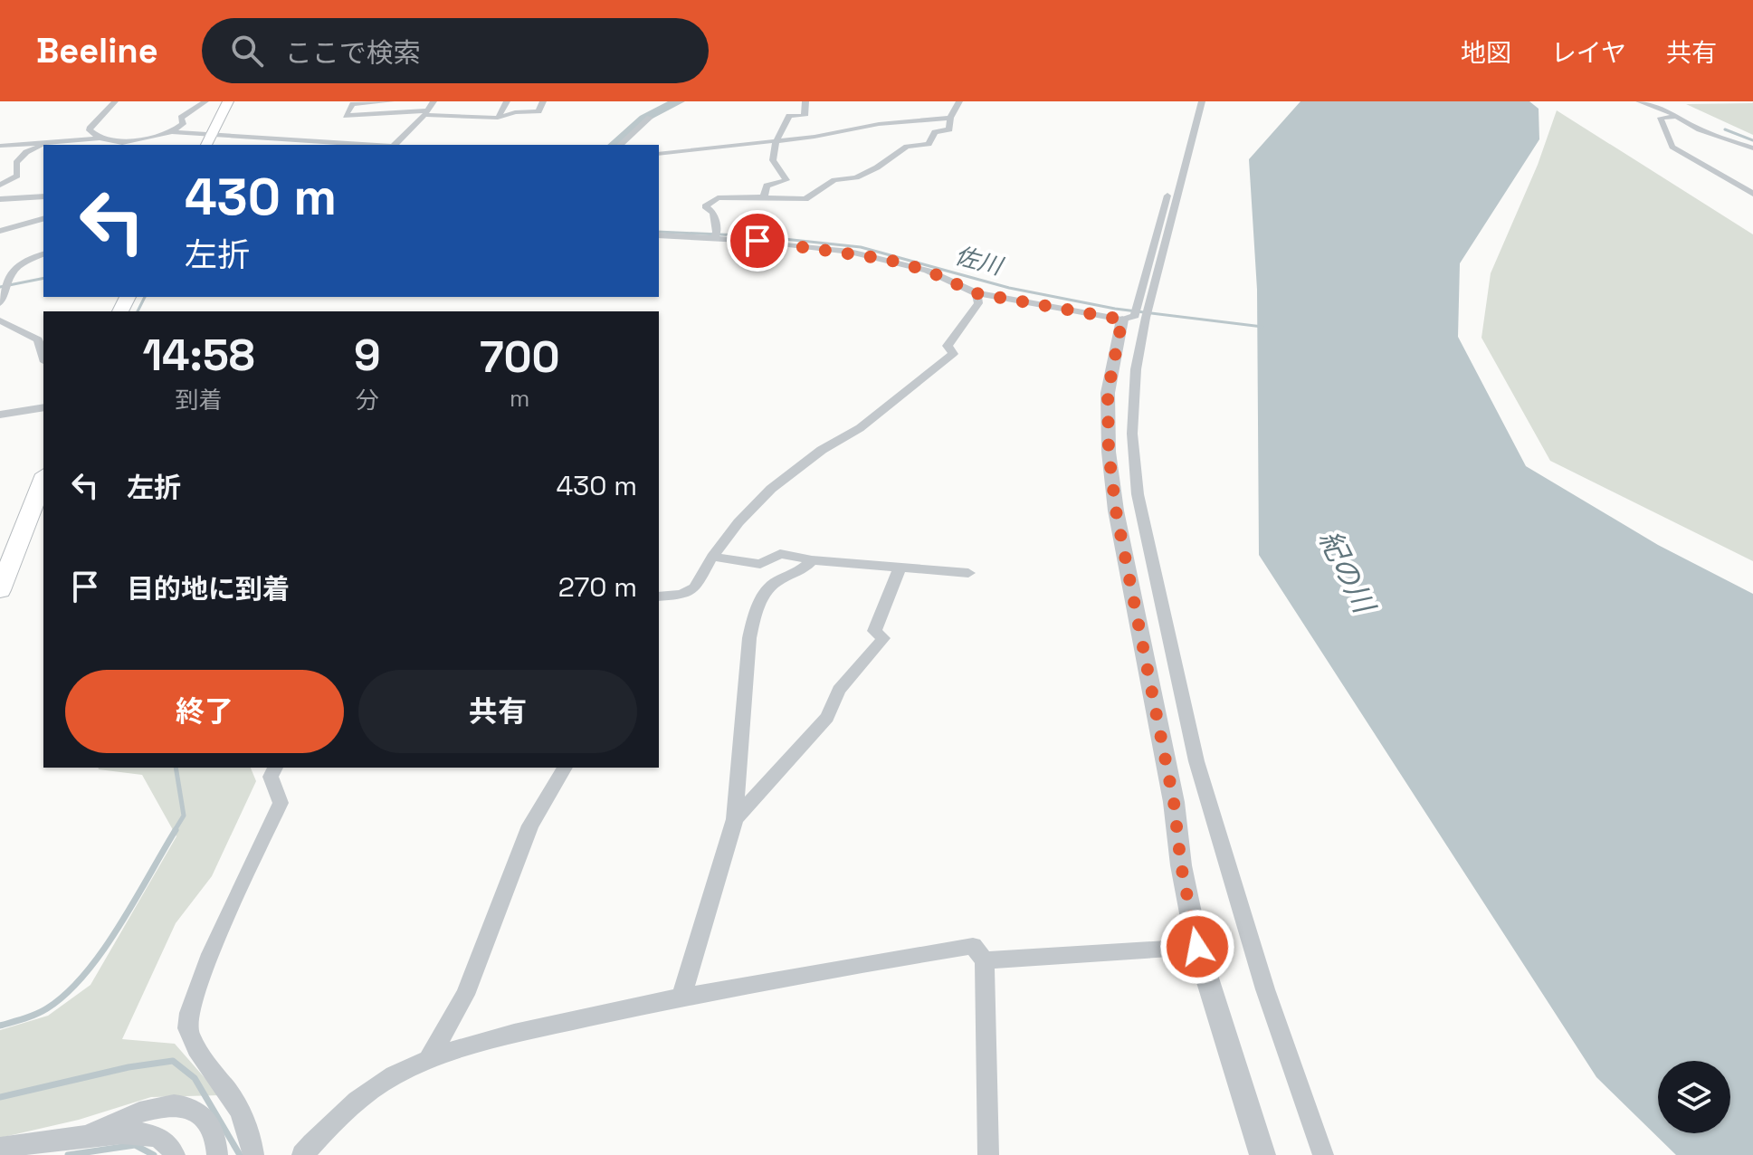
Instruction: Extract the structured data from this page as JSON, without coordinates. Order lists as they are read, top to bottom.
{
  "water": ["佐川", "紀の川"],
  "page": {
    "header": "Beeline",
    "search": "ここで検索",
    "nav": ["地図", "レイヤ", "共有"],
    "turn": ["430 m", "左折"],
    "eta": [
      "14:58",
      "到着",
      "9",
      "分",
      "700",
      "m"
    ],
    "list": [
      {
        "name": "左折",
        "value": "430 m"
      },
      {
        "name": "目的地に到着",
        "value": "270 m"
      }
    ],
    "buttons": ["終了", "共有"]
  }
}
